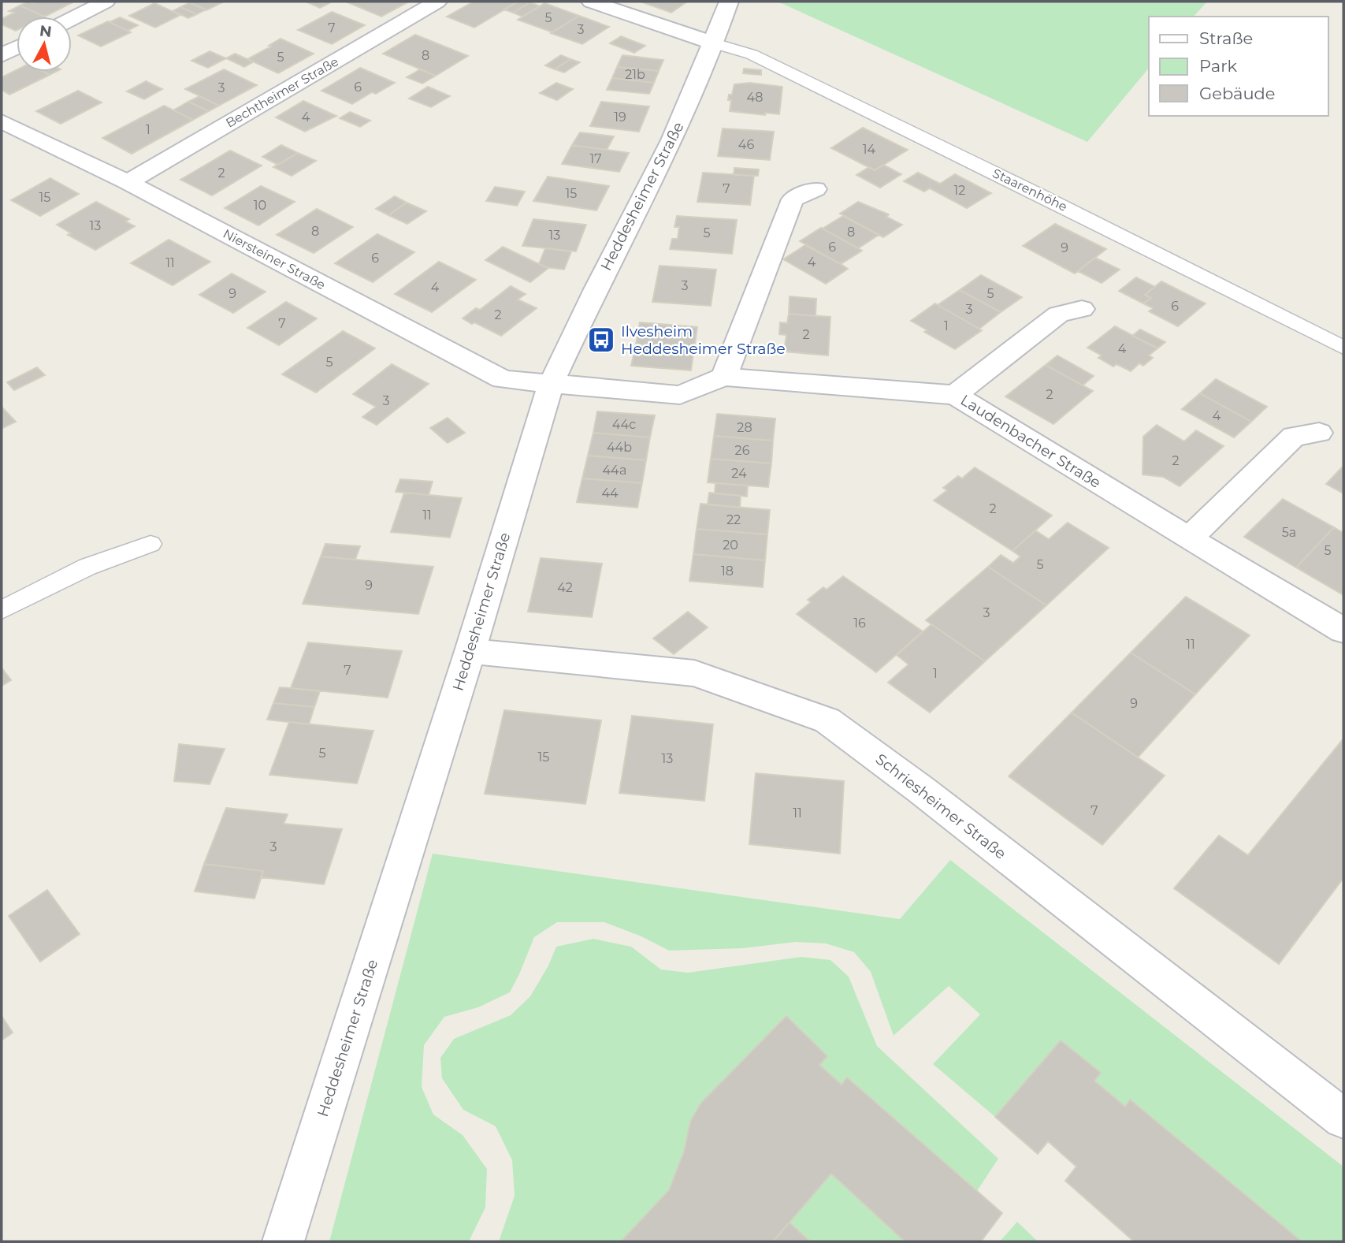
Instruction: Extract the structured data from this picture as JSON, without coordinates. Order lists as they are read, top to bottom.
{
  "streets": {
    "street": [
      "Bechtheimer Straße",
      "Heddesheimer Straße",
      "Niersteiner Straße",
      "Laudenbacher Straße",
      "Schriesheimer Straße"
    ],
    "lane": ["Staarenhöhe"]
  },
  "crossings": [
    ["Bechtheimer Straße", "Niersteiner Straße"],
    ["Staarenhöhe", "Heddesheimer Straße"],
    ["Heddesheimer Straße", "Niersteiner Straße"],
    ["Heddesheimer Straße", "Laudenbacher Straße"],
    ["Heddesheimer Straße", "Schriesheimer Straße"],
    ["Niersteiner Straße", "Laudenbacher Straße"]
  ],
  "places": {
    "bus stop": ["Ilvesheim Heddesheimer Straße"]
  },
  "house_numbers": [
    "5",
    "7",
    "3",
    "8",
    "5",
    "21b",
    "6",
    "3",
    "48",
    "4",
    "19",
    "1",
    "46",
    "14",
    "17",
    "2",
    "7",
    "12",
    "15",
    "15",
    "10",
    "13",
    "8",
    "8",
    "5",
    "13",
    "6",
    "9",
    "6",
    "4",
    "11",
    "3",
    "4",
    "9",
    "5",
    "6",
    "3",
    "2",
    "7",
    "1",
    "2",
    "4",
    "5",
    "2",
    "3",
    "4",
    "44c",
    "28",
    "44b",
    "26",
    "2",
    "44a",
    "24",
    "44",
    "2",
    "11",
    "22",
    "5a",
    "20",
    "5",
    "5",
    "18",
    "9",
    "42",
    "3",
    "16",
    "11",
    "7",
    "1",
    "9",
    "5",
    "15",
    "13",
    "7",
    "11",
    "3"
  ],
  "legend": ["Straße", "Park", "Gebäude"],
  "north": "top"
}
